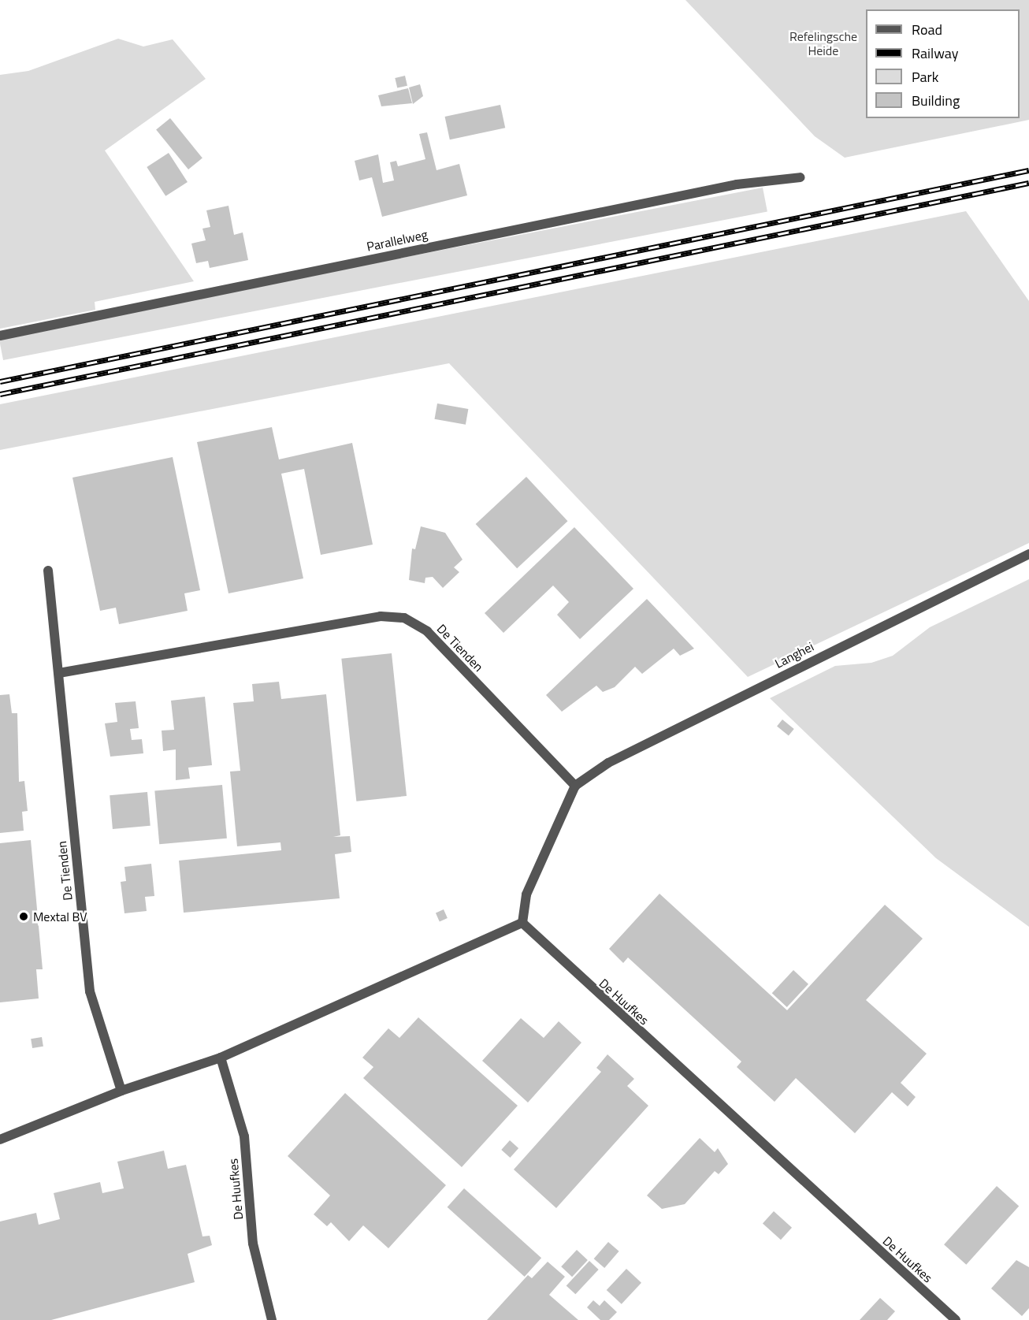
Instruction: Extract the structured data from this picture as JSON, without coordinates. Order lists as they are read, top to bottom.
{
  "streets": {
    "street": [
      "Parallelweg",
      "De Tienden",
      "Langhei",
      "De Huufkes"
    ]
  },
  "crossings": [
    ["De Tienden", "Langhei"]
  ],
  "parks": ["Refelingsche Heide"],
  "places": ["Mextal BV"],
  "legend": [
    "Road",
    "Railway",
    "Park",
    "Building"
  ]
}
